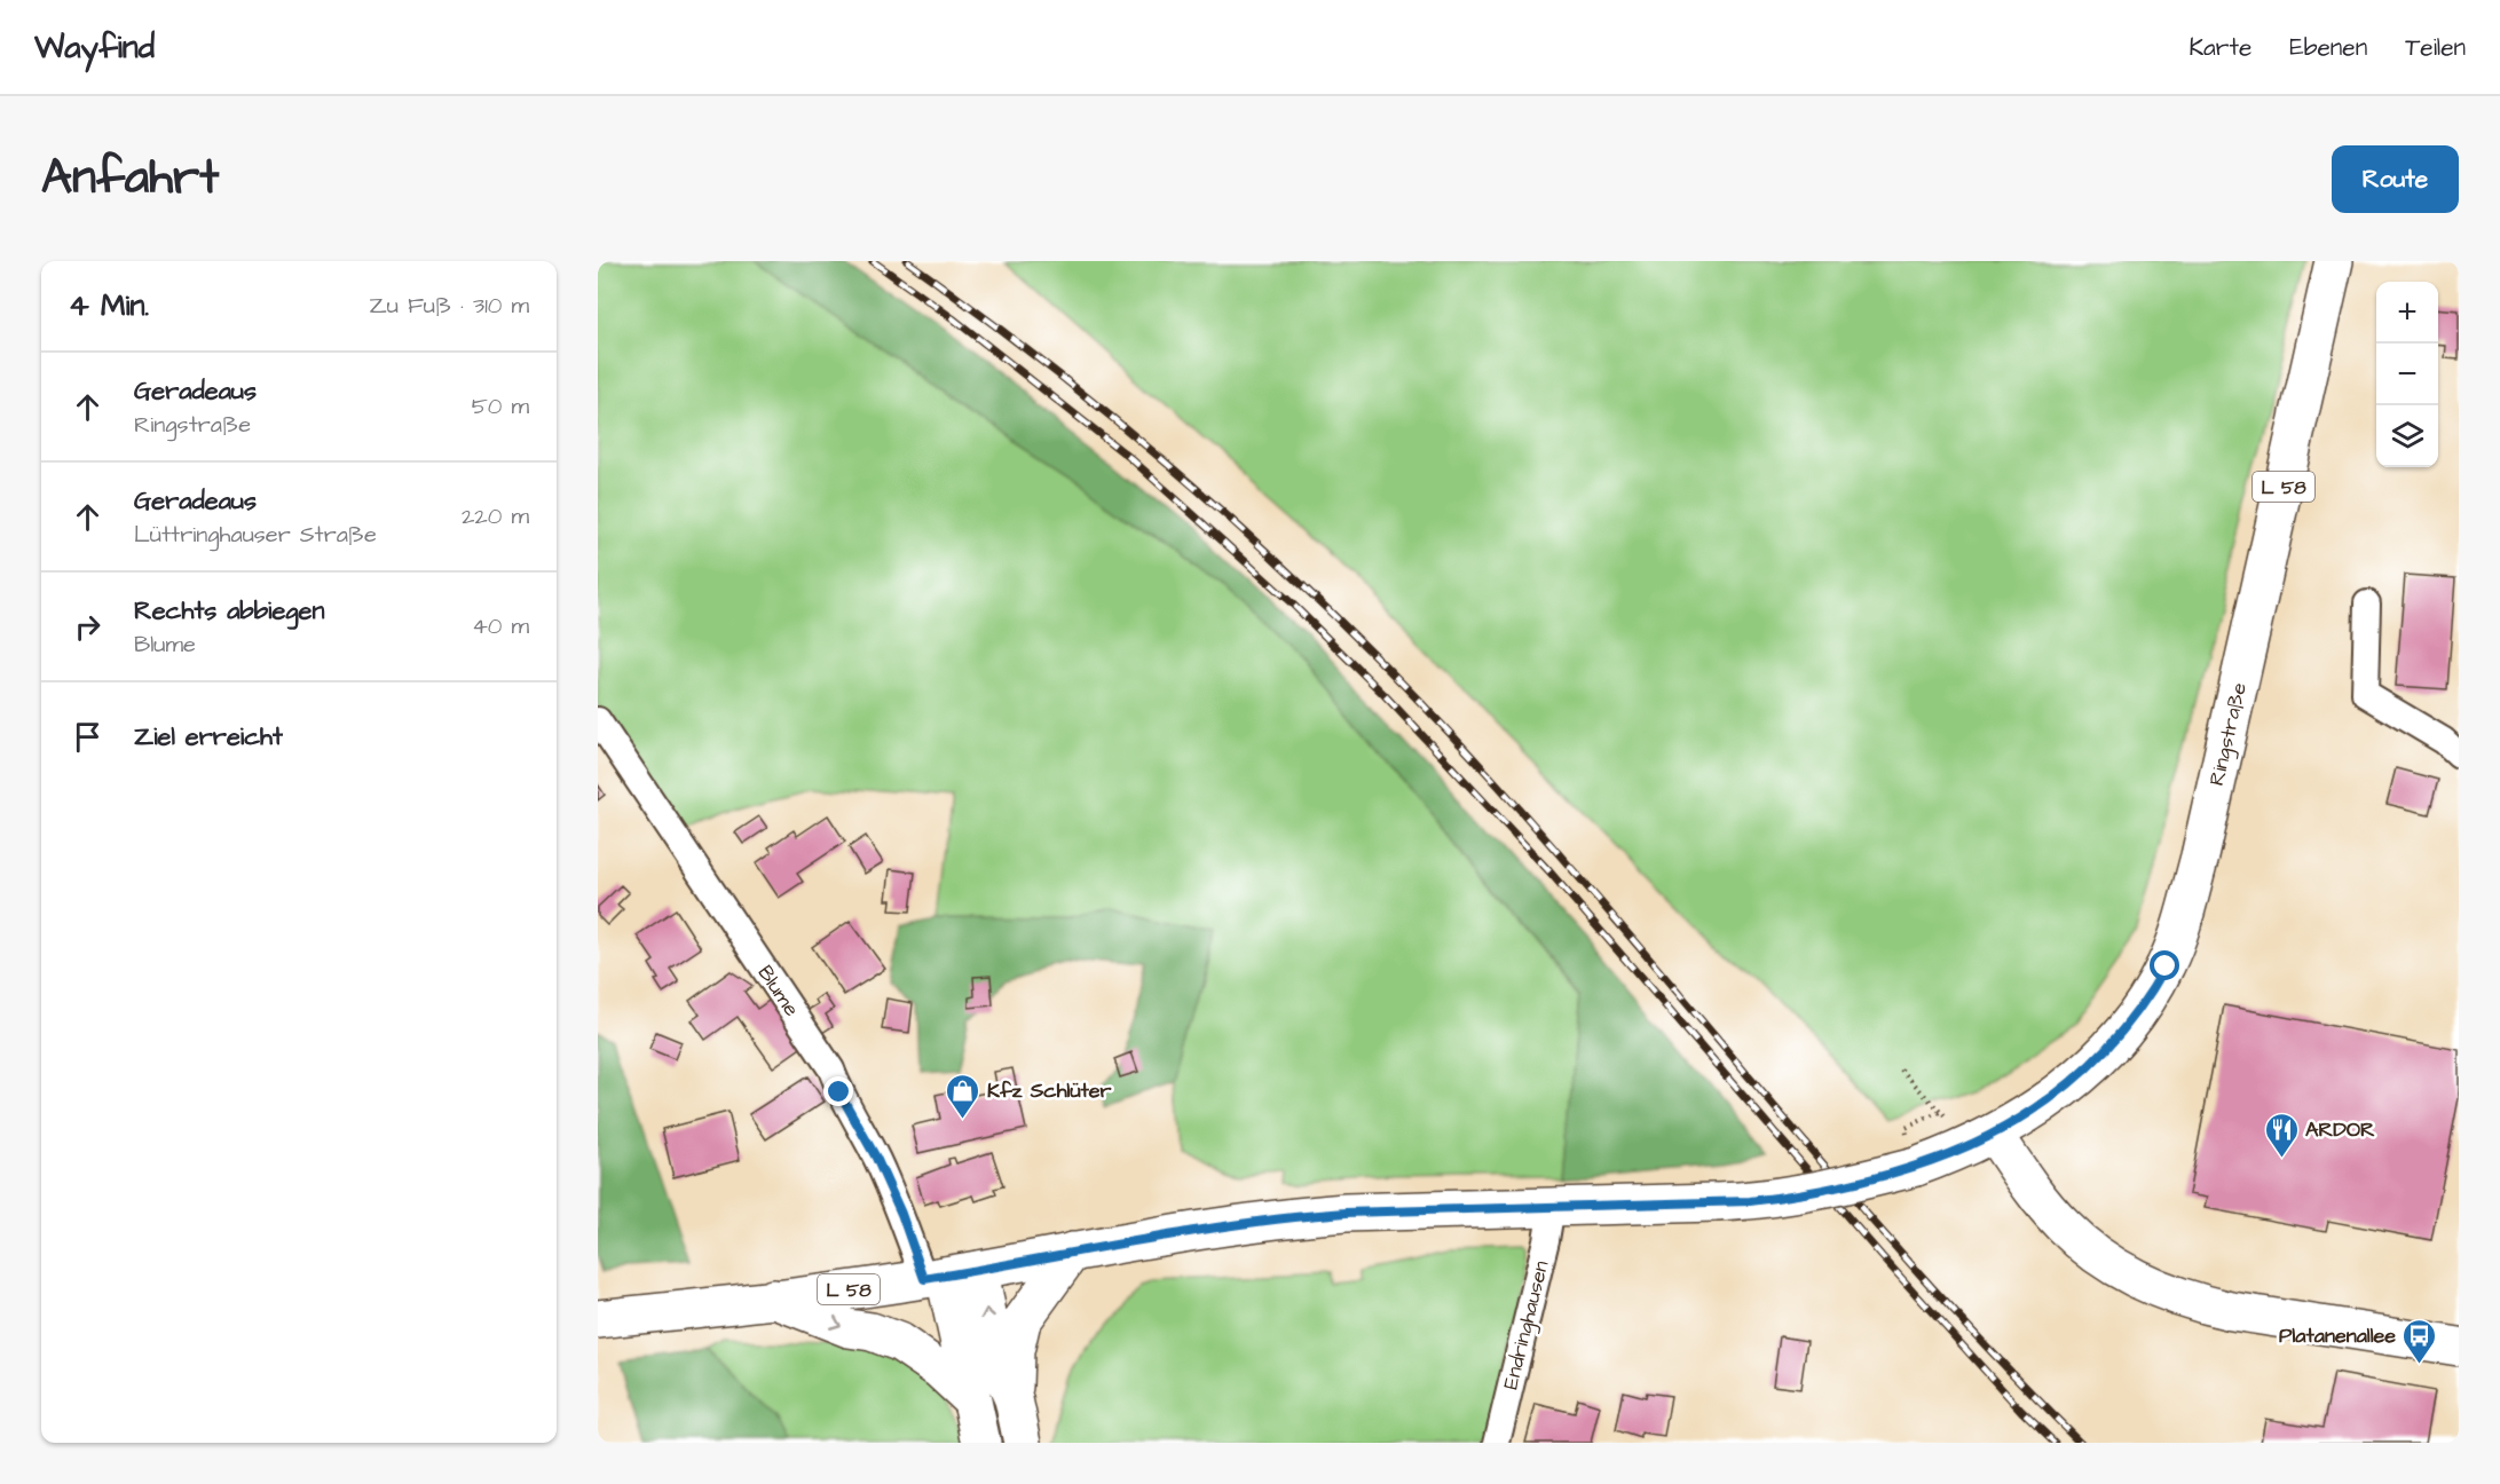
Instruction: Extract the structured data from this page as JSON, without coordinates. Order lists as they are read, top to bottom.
{
  "streets": {
    "main road": ["L 58", "Ringstraße"],
    "street": ["Blume", "Endringhausen"]
  },
  "crossings": [
    ["L 58", "Ringstraße"],
    ["L 58", "Blume"],
    ["L 58", "Endringhausen"]
  ],
  "places": {
    "shop": ["Kfz Schlüter"],
    "restaurant": ["ARDOR"],
    "bus stop": ["Platanenallee"]
  },
  "page": {
    "header": "Wayfind",
    "nav": ["Karte", "Ebenen", "Teilen"],
    "title": "Anfahrt",
    "buttons": "Route",
    "heading": ["4 Min.", "Zu Fuß · 310 m"],
    "map_buttons": ["+", "−"],
    "list": [
      ["Geradeaus", "Ringstraße", "50 m"],
      ["Geradeaus", "Lüttringhauser Straße", "220 m"],
      ["Rechts abbiegen", "Blume", "40 m"],
      "Ziel erreicht"
    ]
  }
}
